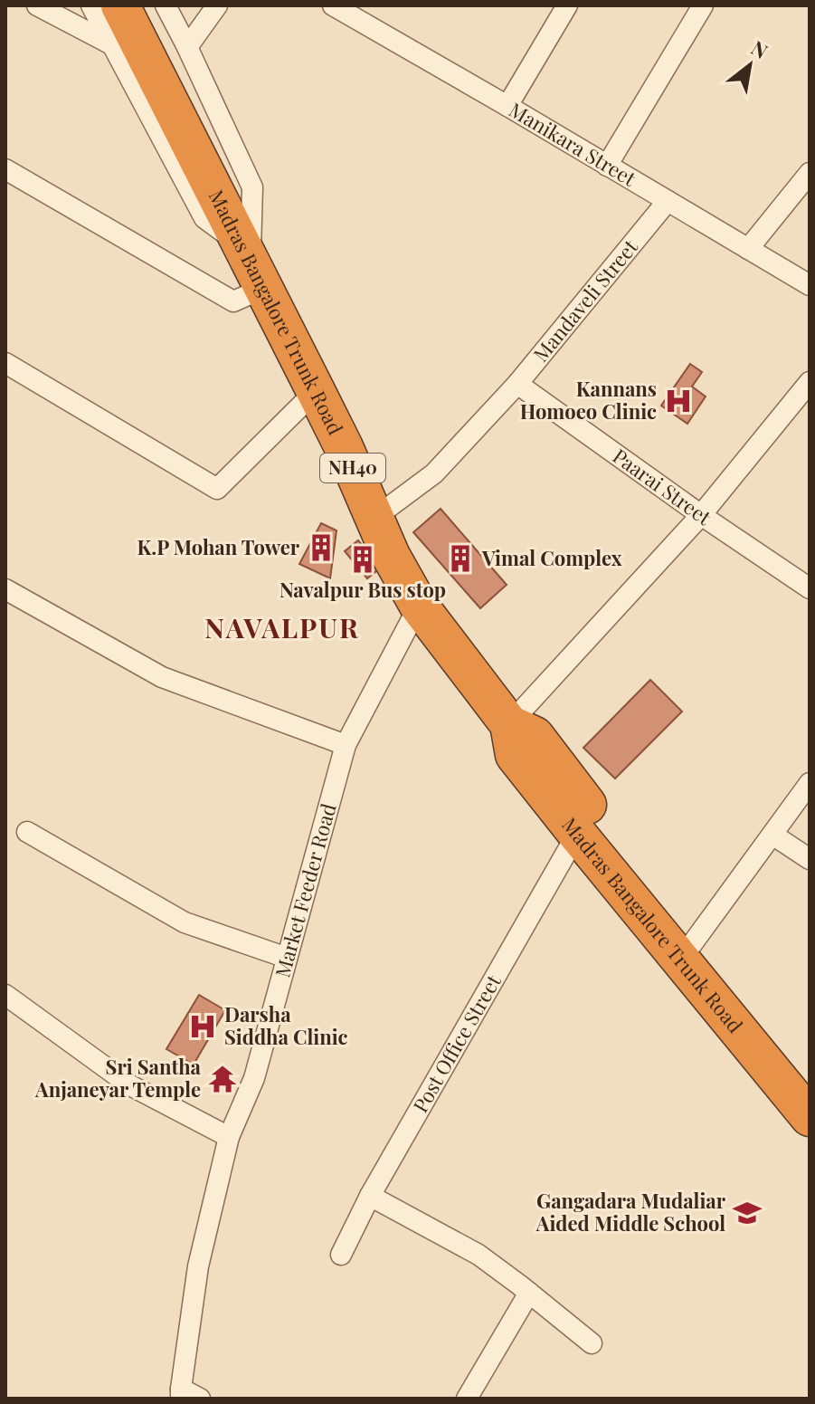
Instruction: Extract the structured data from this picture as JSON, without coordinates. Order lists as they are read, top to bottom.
{
  "streets": {
    "highway": ["Madras Bangalore Trunk Road", "NH40"],
    "street": [
      "Manikara Street",
      "Mandaveli Street",
      "Paarai Street",
      "Market Feeder Road",
      "Post Office Street"
    ]
  },
  "crossings": [
    ["Manikara Street", "Mandaveli Street"],
    ["Mandaveli Street", "Madras Bangalore Trunk Road"],
    ["Mandaveli Street", "Paarai Street"],
    ["Madras Bangalore Trunk Road", "Market Feeder Road"],
    ["Madras Bangalore Trunk Road", "Post Office Street"]
  ],
  "districts": ["NAVALPUR"],
  "places": {
    "hospital": ["Kannans Homoeo Clinic", "Darsha Siddha Clinic"],
    "building": ["K.P Mohan Tower", "Vimal Complex", "Navalpur Bus stop"],
    "temple": ["Sri Santha Anjaneyar Temple"],
    "school or university": ["Gangadara Mudaliar Aided Middle School"]
  },
  "north": "top right"
}
